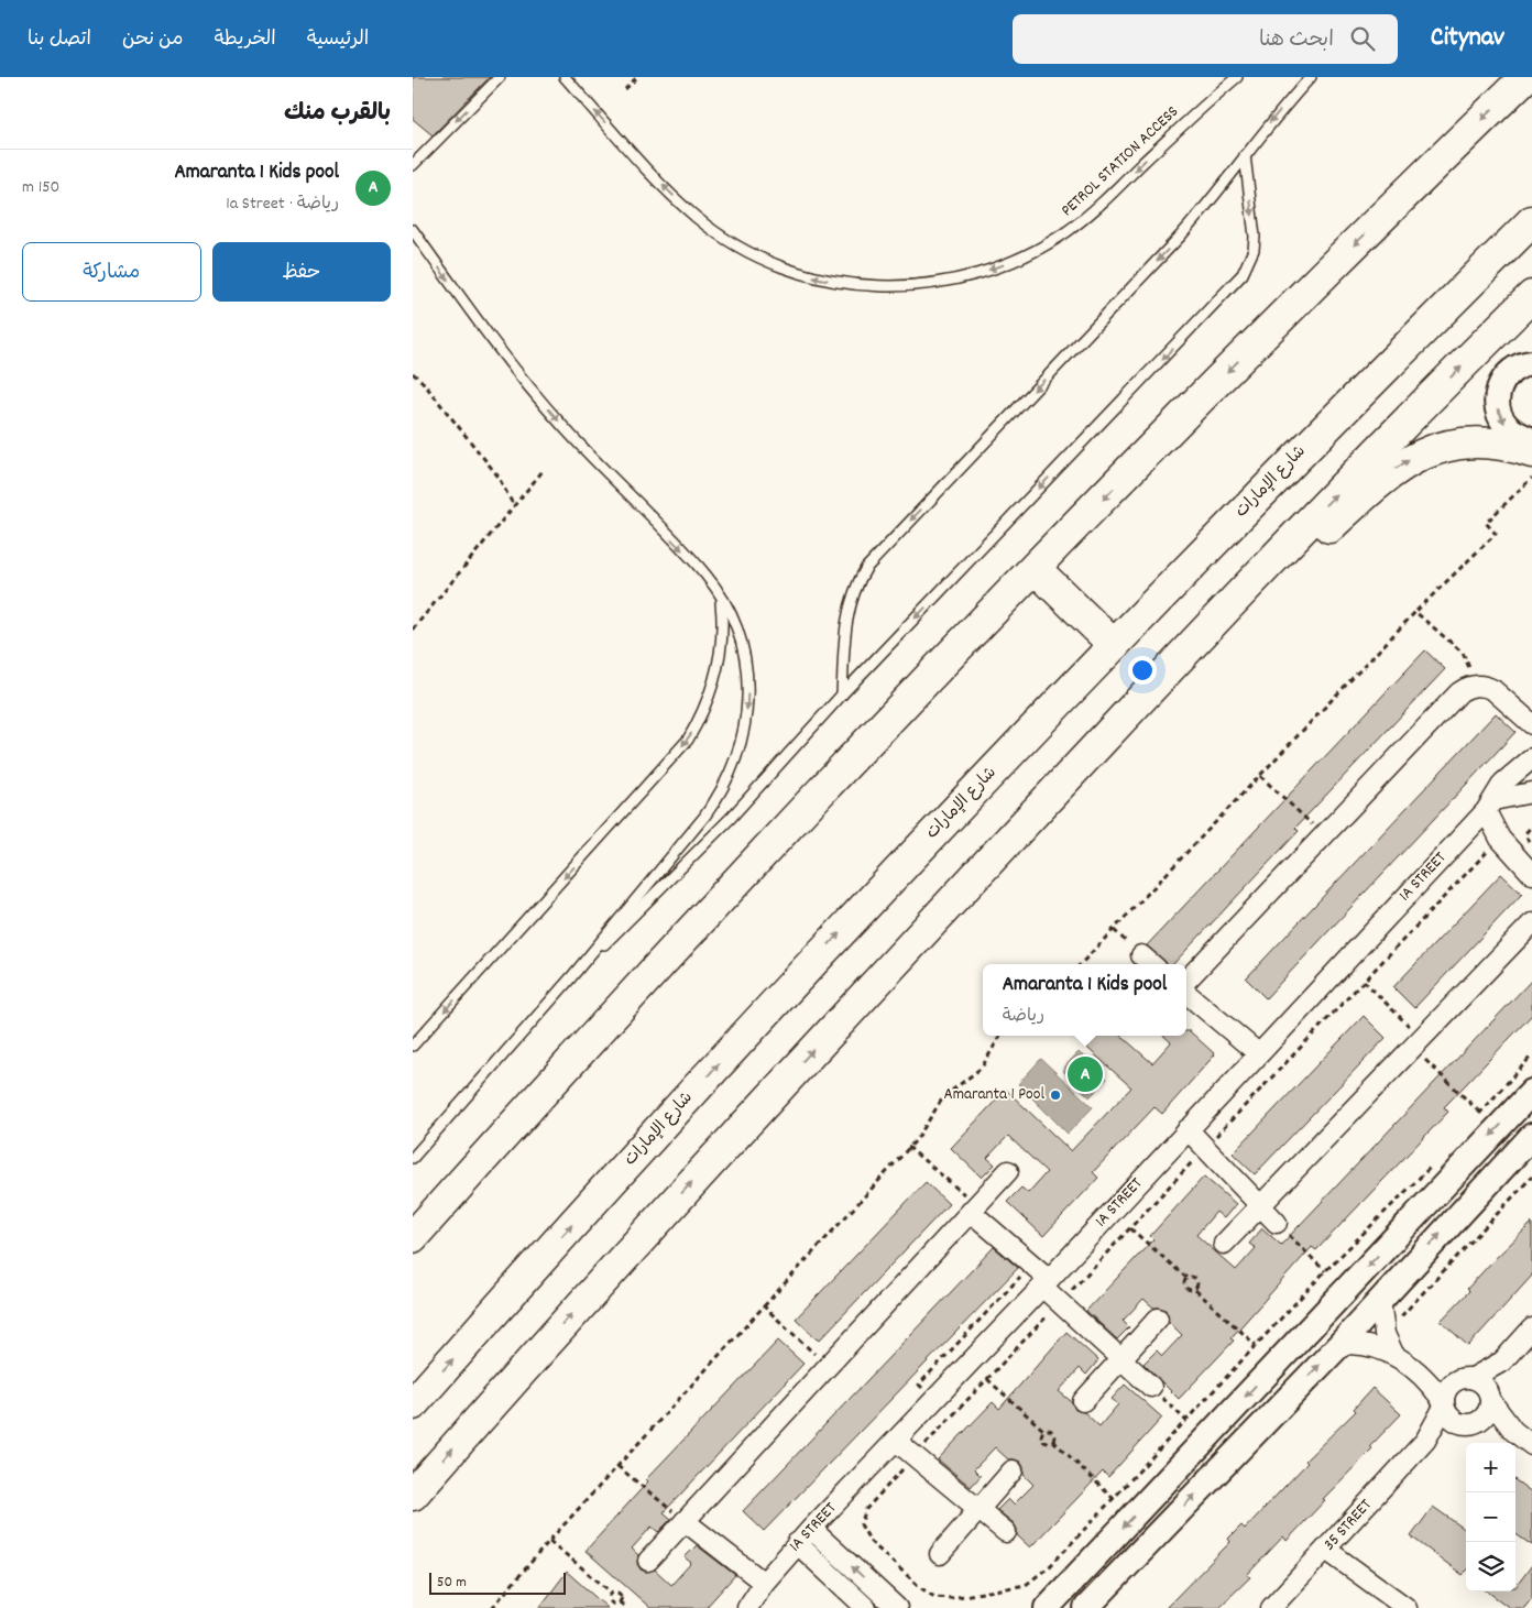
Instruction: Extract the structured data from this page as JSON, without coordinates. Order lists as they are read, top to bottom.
{
  "streets": {
    "highway": ["شارع الإمارات"],
    "street": ["1A STREET", "35 STREET"],
    "lane": ["PETROL STATION ACCESS"]
  },
  "one_way": ["PETROL STATION ACCESS"],
  "places": ["Amaranta 1 Pool"],
  "scale_bar": "50 m",
  "page": {
    "header": "Citynav",
    "search": "ابحث هنا",
    "nav": [
      "الرئيسية",
      "الخريطة",
      "من نحن",
      "اتصل بنا"
    ],
    "heading": "بالقرب منك",
    "list": [
      {
        "mark": "A",
        "name": "Amaranta 1 Kids pool",
        "note": "رياضة · 1a Street",
        "value": "150 m"
      }
    ],
    "buttons": ["حفظ", "مشاركة"],
    "popup": ["Amaranta 1 Kids pool", "رياضة"],
    "pins": "A",
    "map_buttons": ["+", "−"],
    "scale": "50 m"
  }
}
